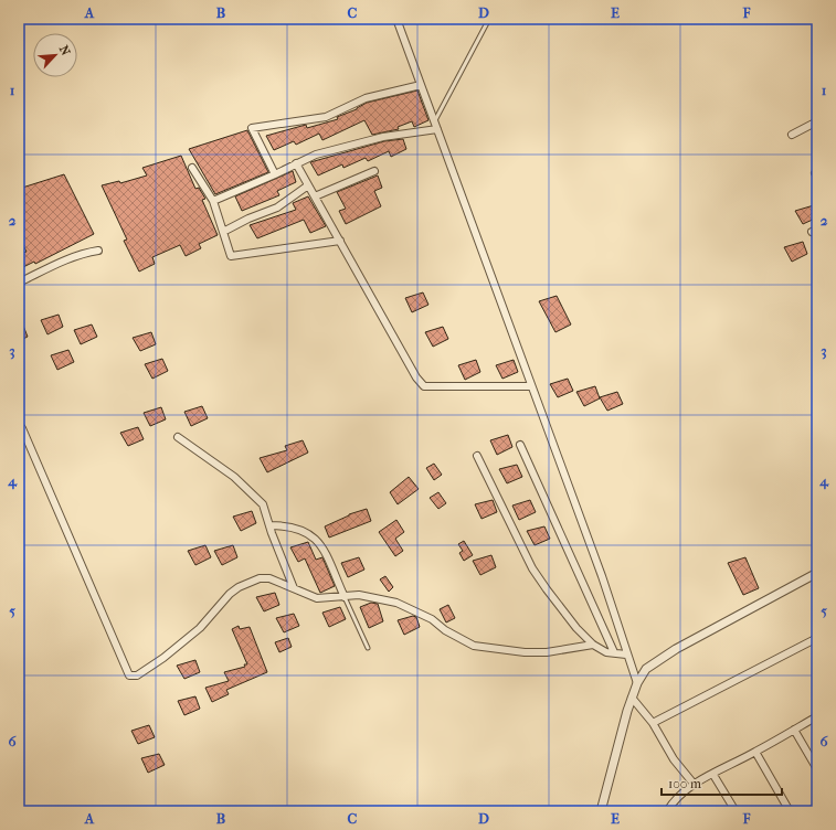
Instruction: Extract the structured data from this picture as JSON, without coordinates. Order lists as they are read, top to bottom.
{
  "scale_bar": "100 m",
  "north": "top right",
  "grid": {
    "columns": [
      "A",
      "B",
      "C",
      "D",
      "E",
      "F"
    ],
    "rows": [
      "1",
      "2",
      "3",
      "4",
      "5",
      "6"
    ]
  }
}
